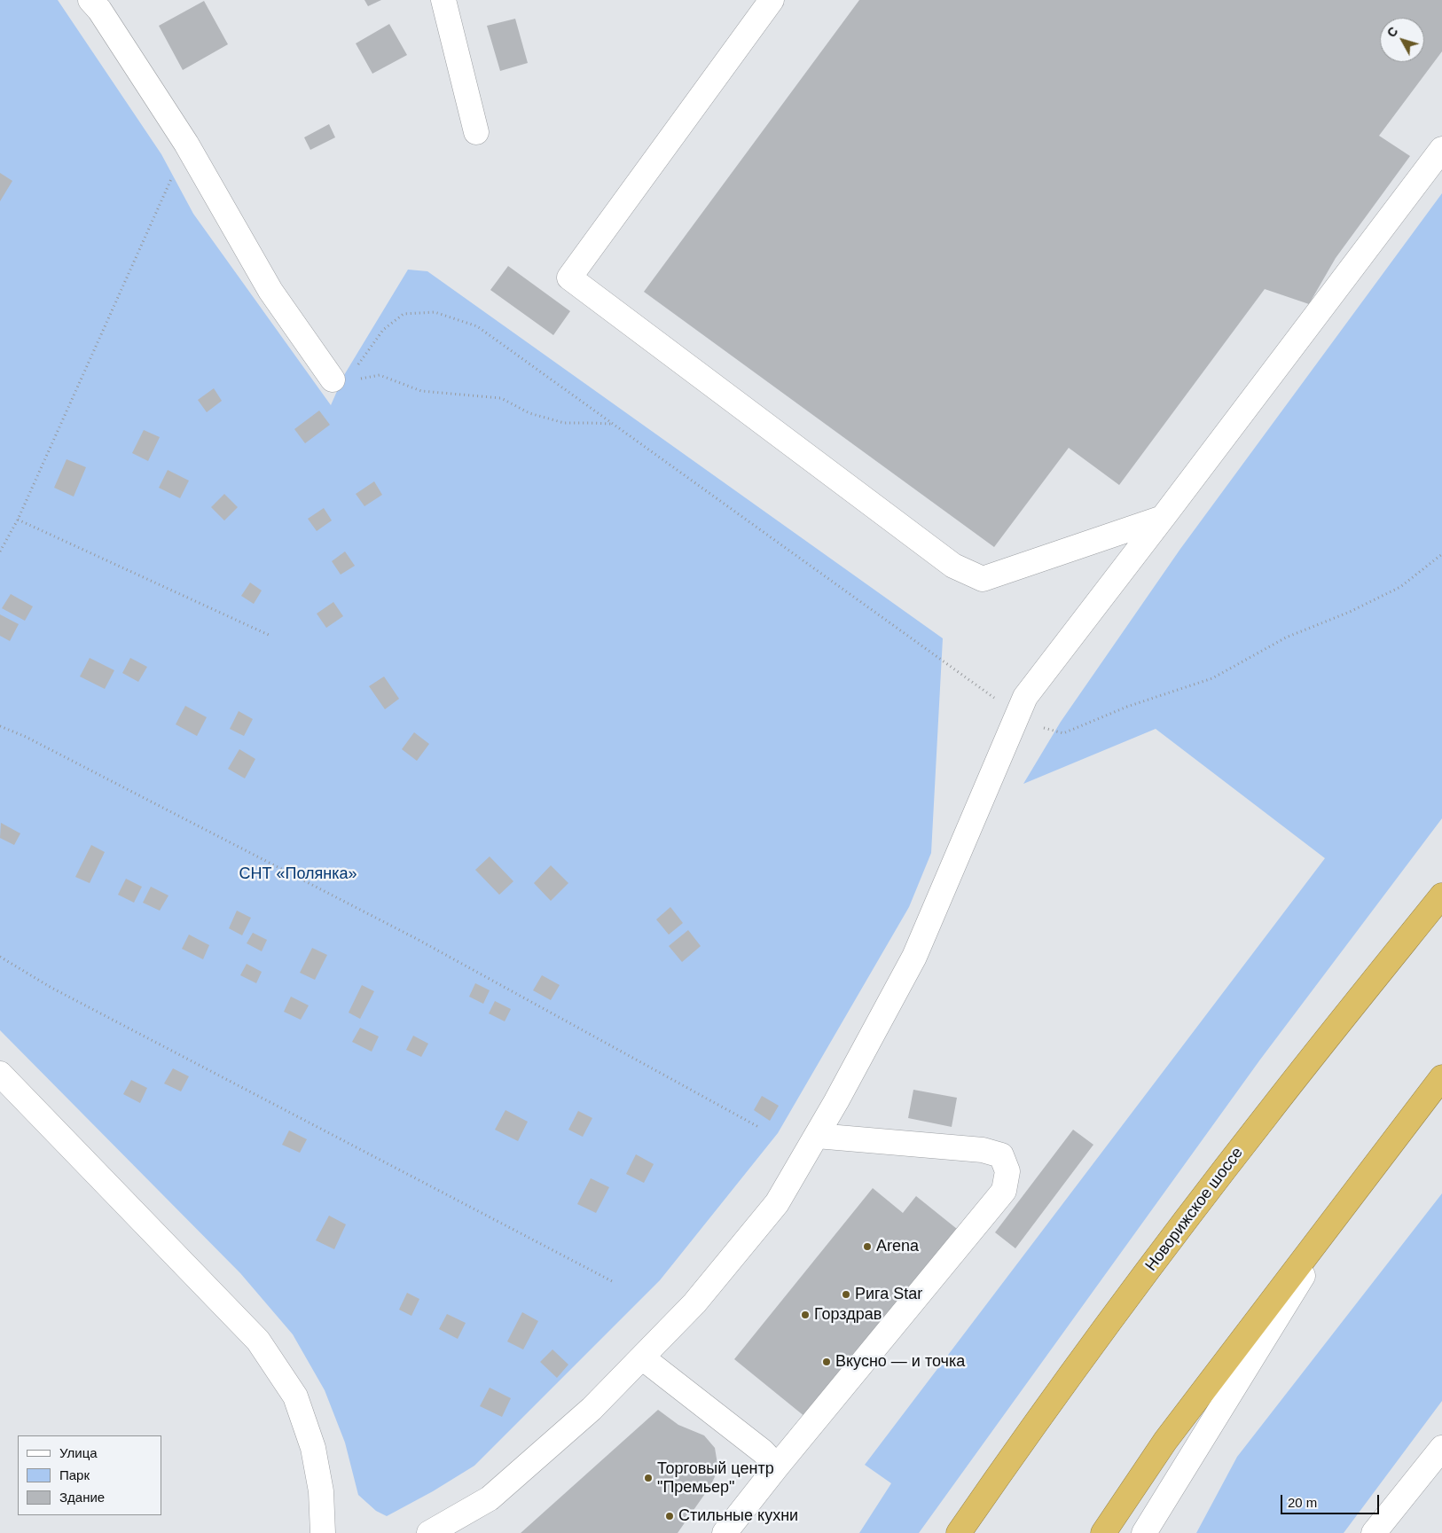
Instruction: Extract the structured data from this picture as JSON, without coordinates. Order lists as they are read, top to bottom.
{
  "streets": {
    "highway": ["Новорижское шоссе"]
  },
  "parks": ["СНТ «Полянка»"],
  "places": [
    "Arena",
    "Рига Star",
    "Горздрав",
    "Вкусно — и точка",
    "Торговый центр \"Премьер\"",
    "Стильные кухни"
  ],
  "legend": ["Улица", "Парк", "Здание"],
  "scale_bar": "20 m",
  "north": "top left"
}
